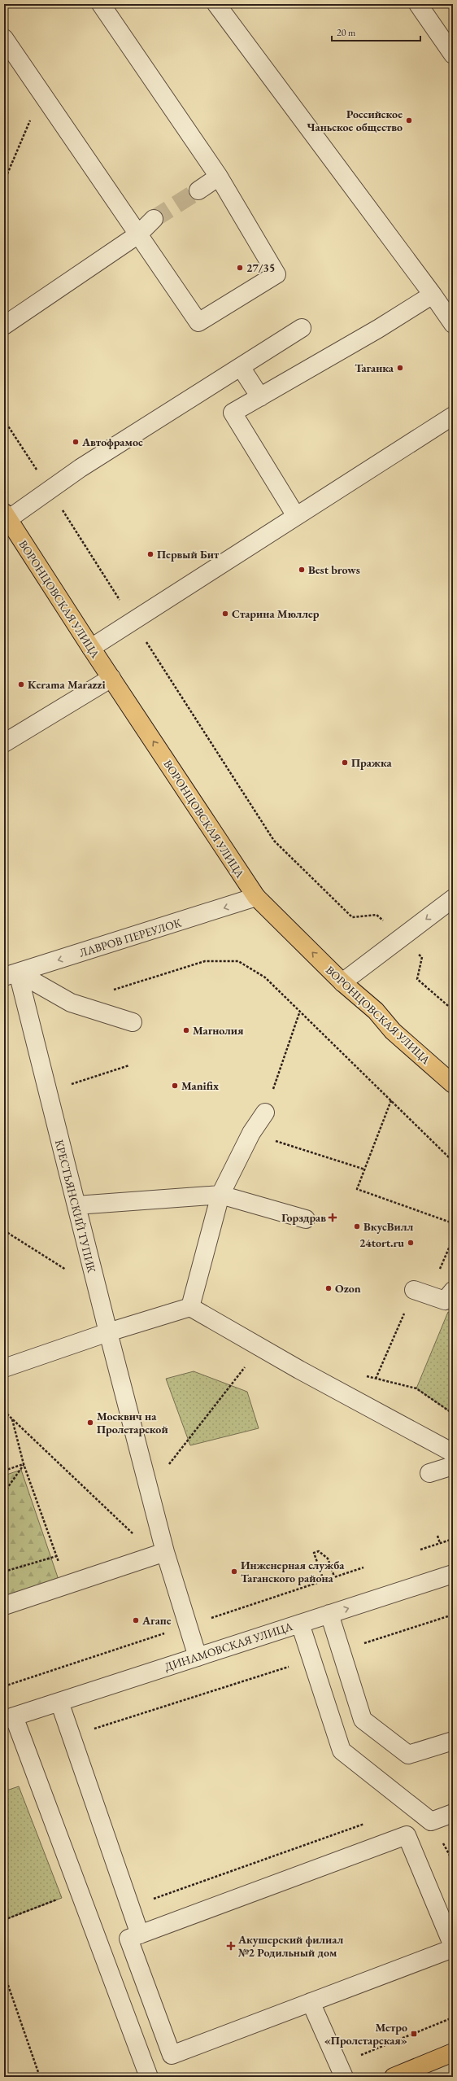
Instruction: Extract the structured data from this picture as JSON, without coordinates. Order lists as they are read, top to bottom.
{
  "streets": {
    "main road": ["ВОРОНЦОВСКАЯ УЛИЦА"],
    "street": ["ЛАВРОВ ПЕРЕУЛОК", "КРЕСТЬЯНСКИЙ ТУПИК", "ДИНАМОВСКАЯ УЛИЦА"]
  },
  "crossings": [
    ["ВОРОНЦОВСКАЯ УЛИЦА", "ЛАВРОВ ПЕРЕУЛОК"],
    ["ЛАВРОВ ПЕРЕУЛОК", "КРЕСТЬЯНСКИЙ ТУПИК"],
    ["КРЕСТЬЯНСКИЙ ТУПИК", "ДИНАМОВСКАЯ УЛИЦА"]
  ],
  "one_way": ["ВОРОНЦОВСКАЯ УЛИЦА", "ЛАВРОВ ПЕРЕУЛОК"],
  "places": {
    "other": [
      "Российское Чаньское общество",
      "27/35",
      "Таганка",
      "Автофрамос",
      "Первый Бит",
      "Best brows",
      "Старина Мюллер",
      "Kerama Marazzi",
      "Пражка",
      "Магнолия",
      "Manifix",
      "ВкусВилл",
      "24tort.ru",
      "Ozon",
      "Москвич на Пролетарской",
      "Инженерная служба Таганского района",
      "Агапе"
    ],
    "health": ["Горздрав", "Акушерский филиал №2 Родильный дом"],
    "transit": ["Метро «Пролетарская»"]
  },
  "scale_bar": "20 m"
}
